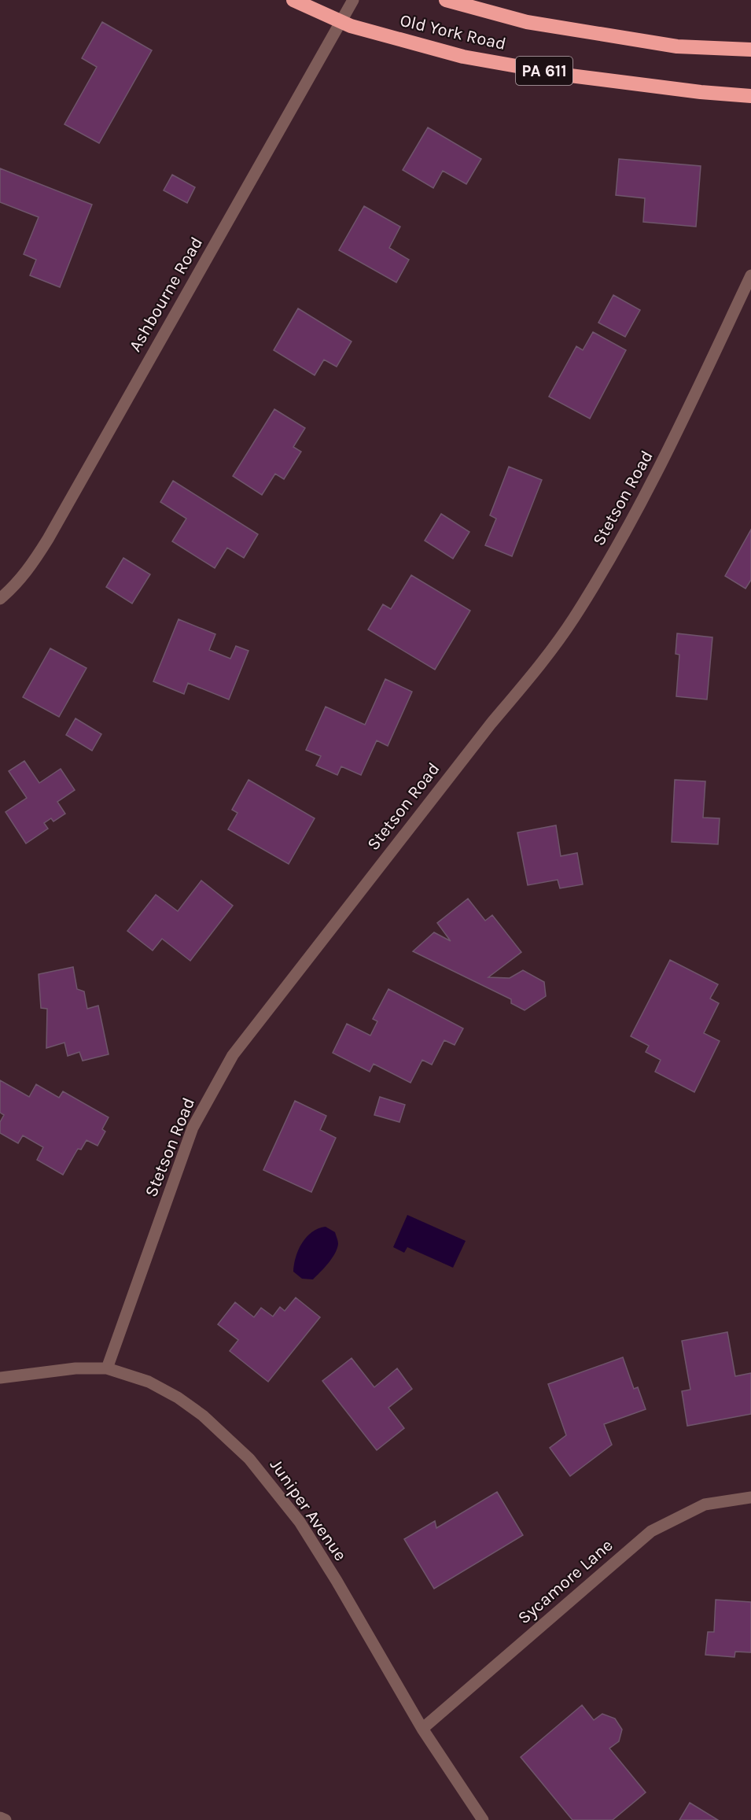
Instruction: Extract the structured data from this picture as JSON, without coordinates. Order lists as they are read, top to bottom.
{
  "streets": {
    "highway": ["Old York Road", "PA 611"],
    "street": [
      "Ashbourne Road",
      "Stetson Road",
      "Juniper Avenue",
      "Sycamore Lane"
    ]
  },
  "crossings": [
    ["Old York Road", "Ashbourne Road"],
    ["Stetson Road", "Juniper Avenue"],
    ["Juniper Avenue", "Sycamore Lane"]
  ]
}
